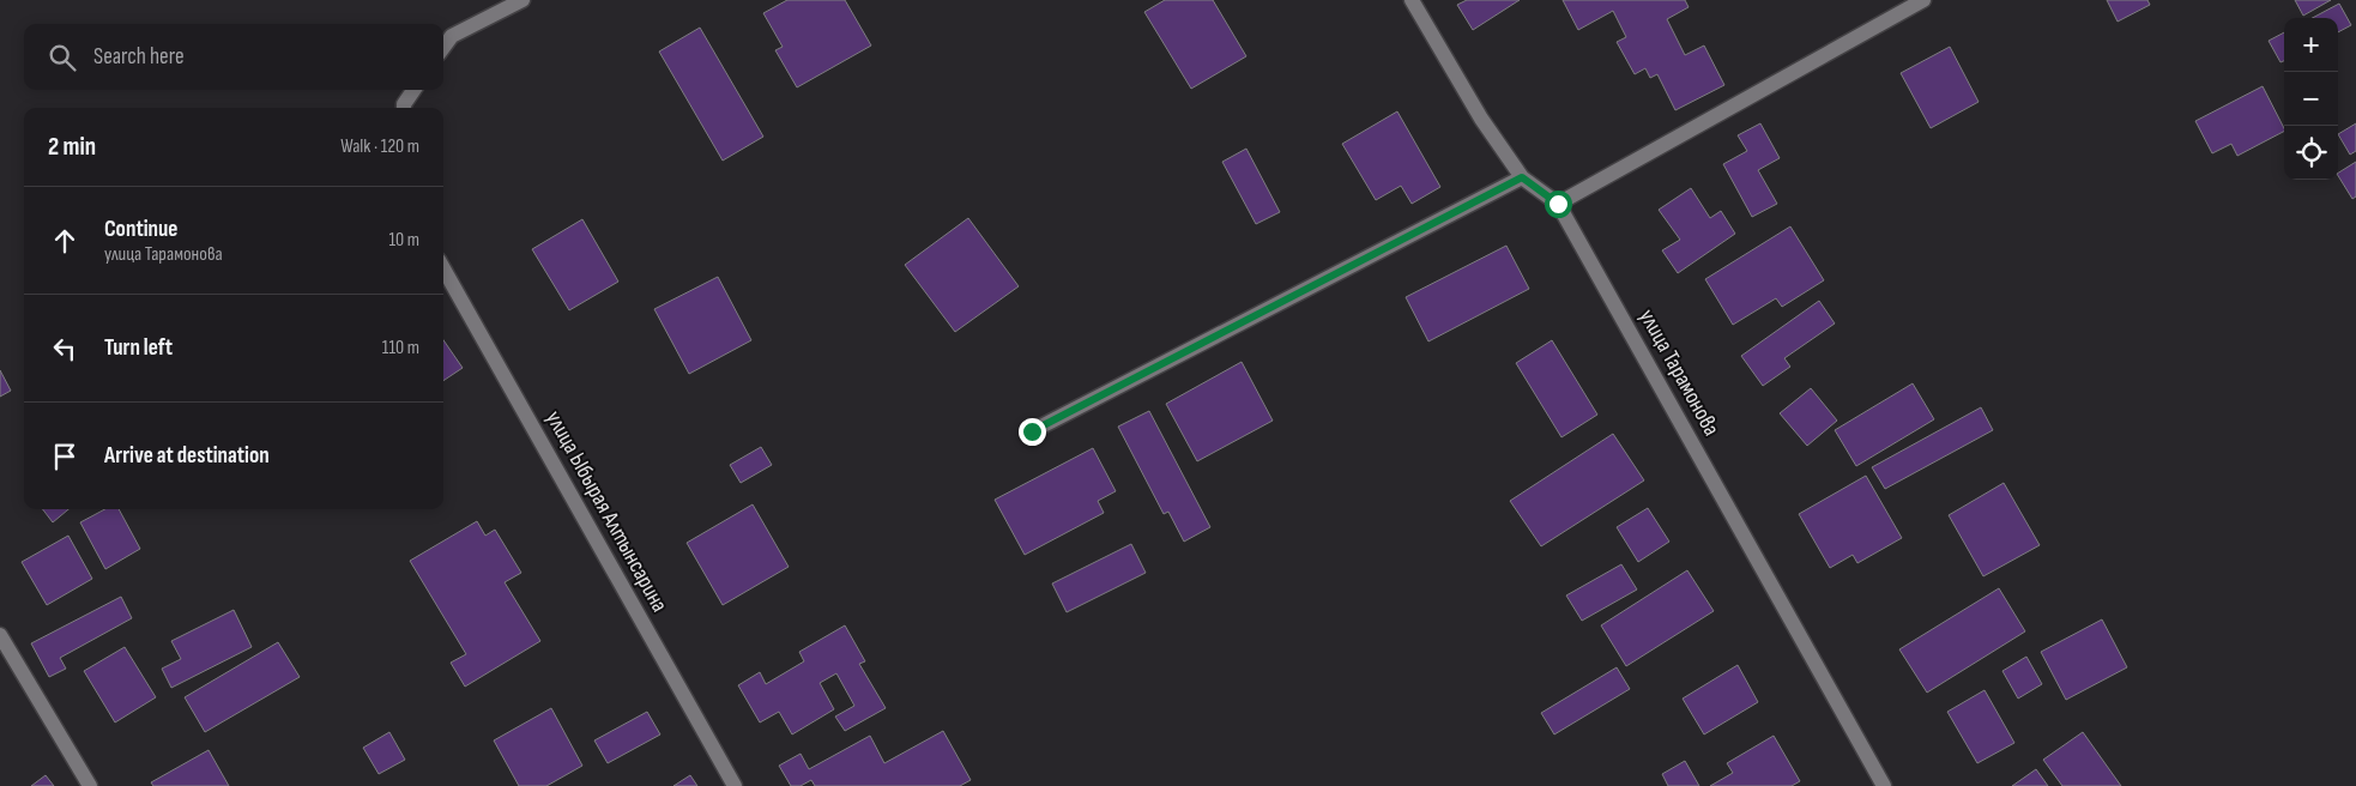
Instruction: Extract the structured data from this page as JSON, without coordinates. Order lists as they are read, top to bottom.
{
  "streets": {
    "street": ["улица Тарамонова", "улица Ыбырая Алтынсарина"]
  },
  "page": {
    "map_buttons": ["+", "−"],
    "search": "Search here",
    "heading": ["2 min", "Walk · 120 m"],
    "list": [
      ["Continue", "улица Тарамонова", "10 m"],
      ["Turn left", "110 m"],
      "Arrive at destination"
    ]
  }
}
